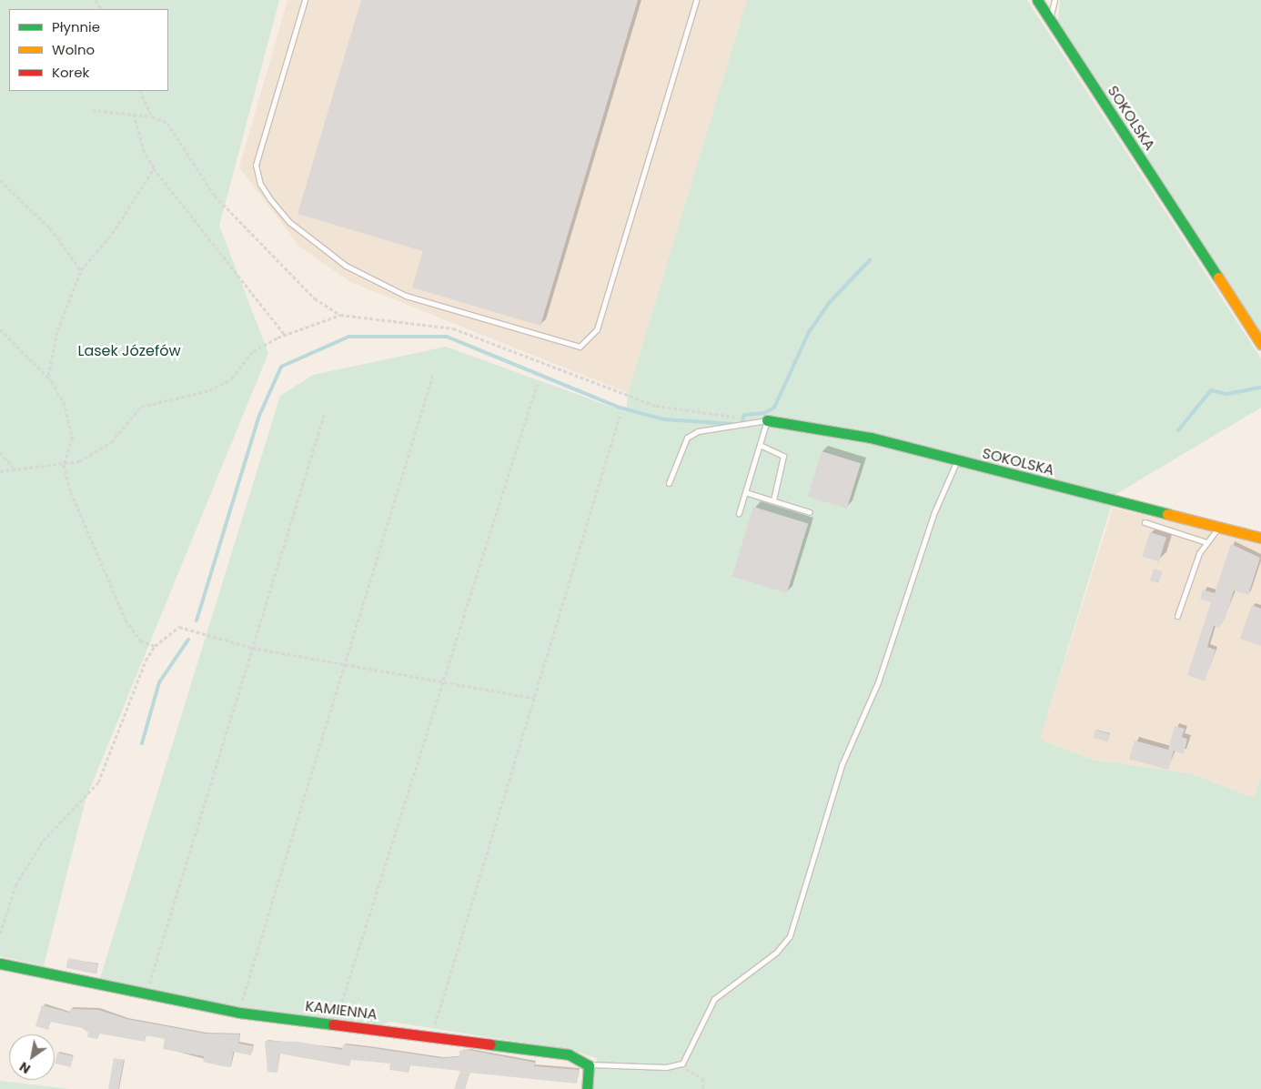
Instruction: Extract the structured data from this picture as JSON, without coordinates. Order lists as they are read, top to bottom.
{
  "streets": {
    "street": ["SOKOLSKA", "KAMIENNA"]
  },
  "parks": ["Lasek Józefów"],
  "legend": ["Płynnie", "Wolno", "Korek"],
  "north": "bottom left"
}
